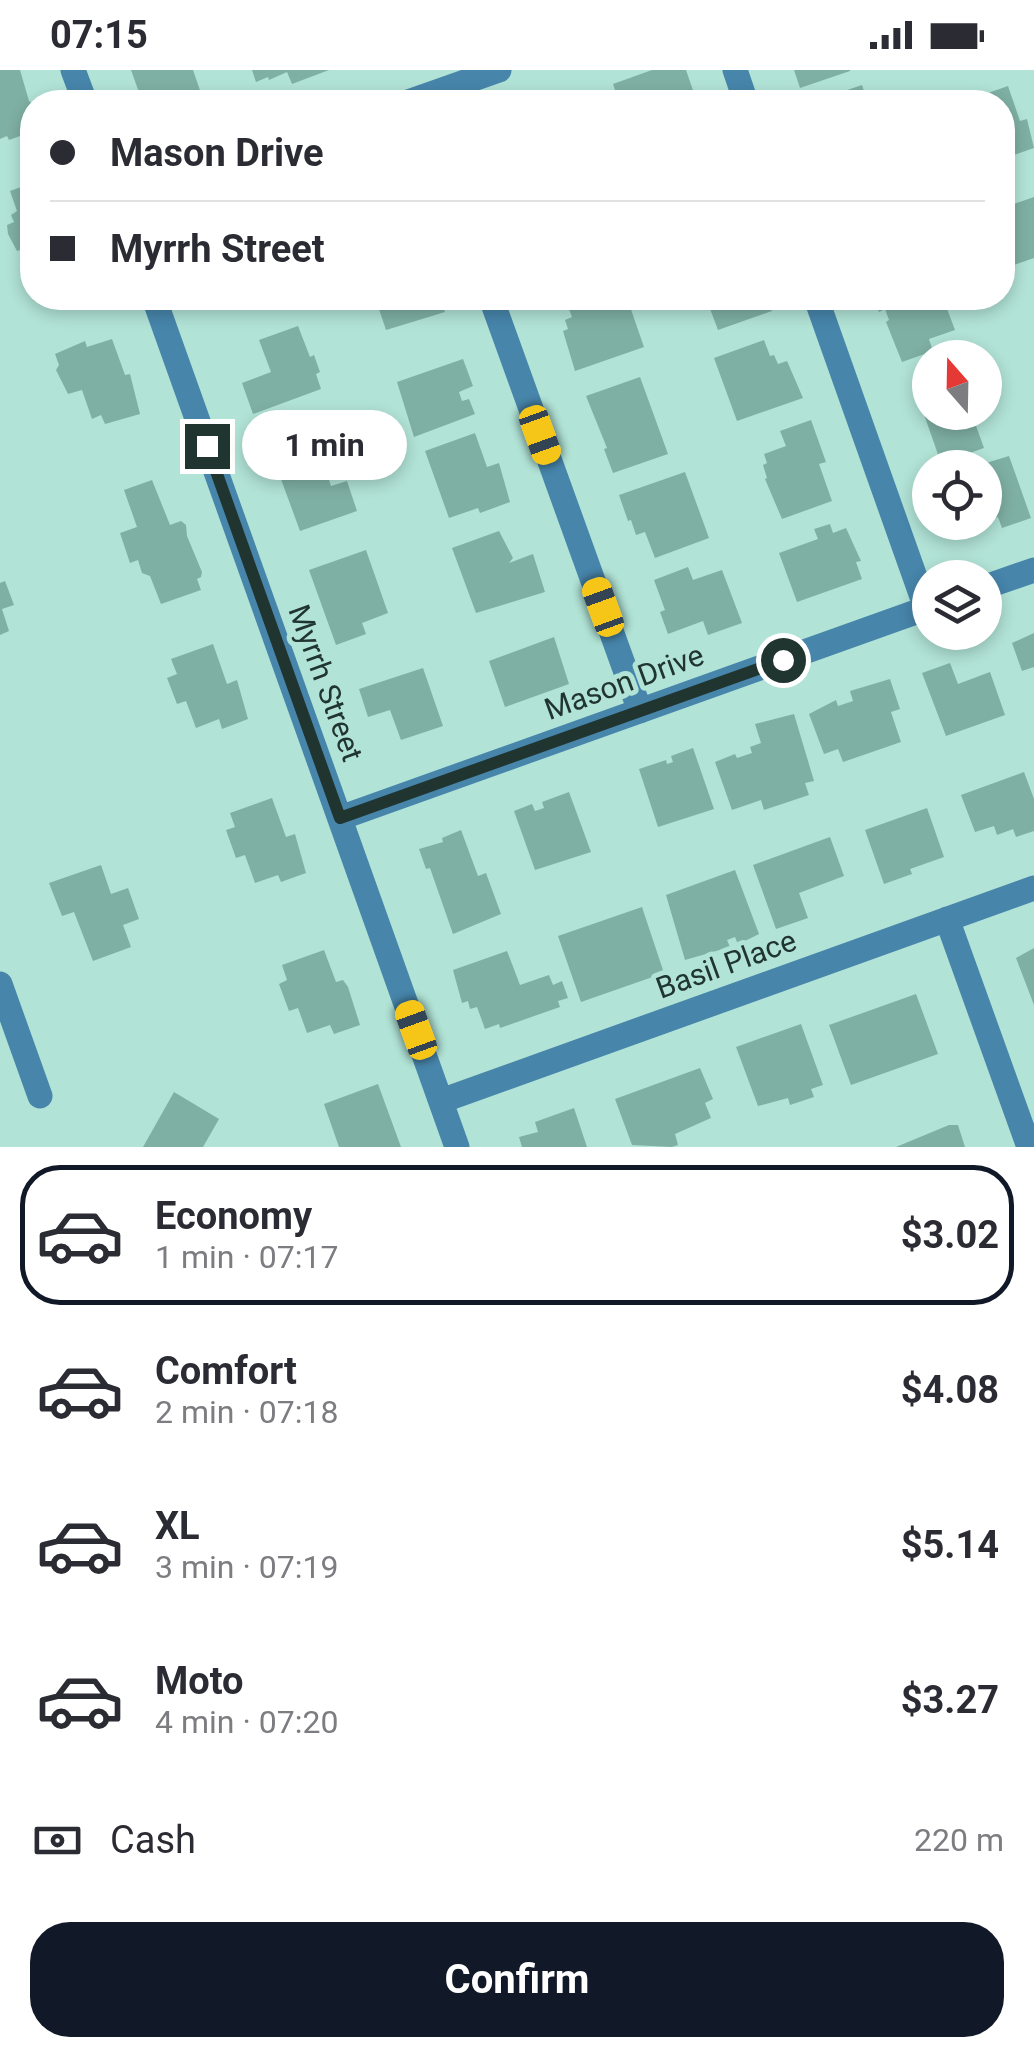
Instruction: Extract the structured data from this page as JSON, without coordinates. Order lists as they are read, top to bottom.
{
  "streets": {
    "street": ["Mason Drive", "Myrrh Street", "Basil Place"]
  },
  "crossings": [
    ["Mason Drive", "Myrrh Street"],
    ["Myrrh Street", "Basil Place"]
  ],
  "north": "top",
  "page": {
    "status": "07:15",
    "banner": ["Mason Drive", "Myrrh Street"],
    "bubble": "1 min",
    "list": [
      {
        "name": "Economy",
        "note": "1 min · 07:17",
        "value": "$3.02"
      },
      {
        "name": "Comfort",
        "note": "2 min · 07:18",
        "value": "$4.08"
      },
      {
        "name": "XL",
        "note": "3 min · 07:19",
        "value": "$5.14"
      },
      {
        "name": "Moto",
        "note": "4 min · 07:20",
        "value": "$3.27"
      }
    ],
    "pay": ["Cash", "220 m"],
    "buttons": "Confirm"
  }
}
